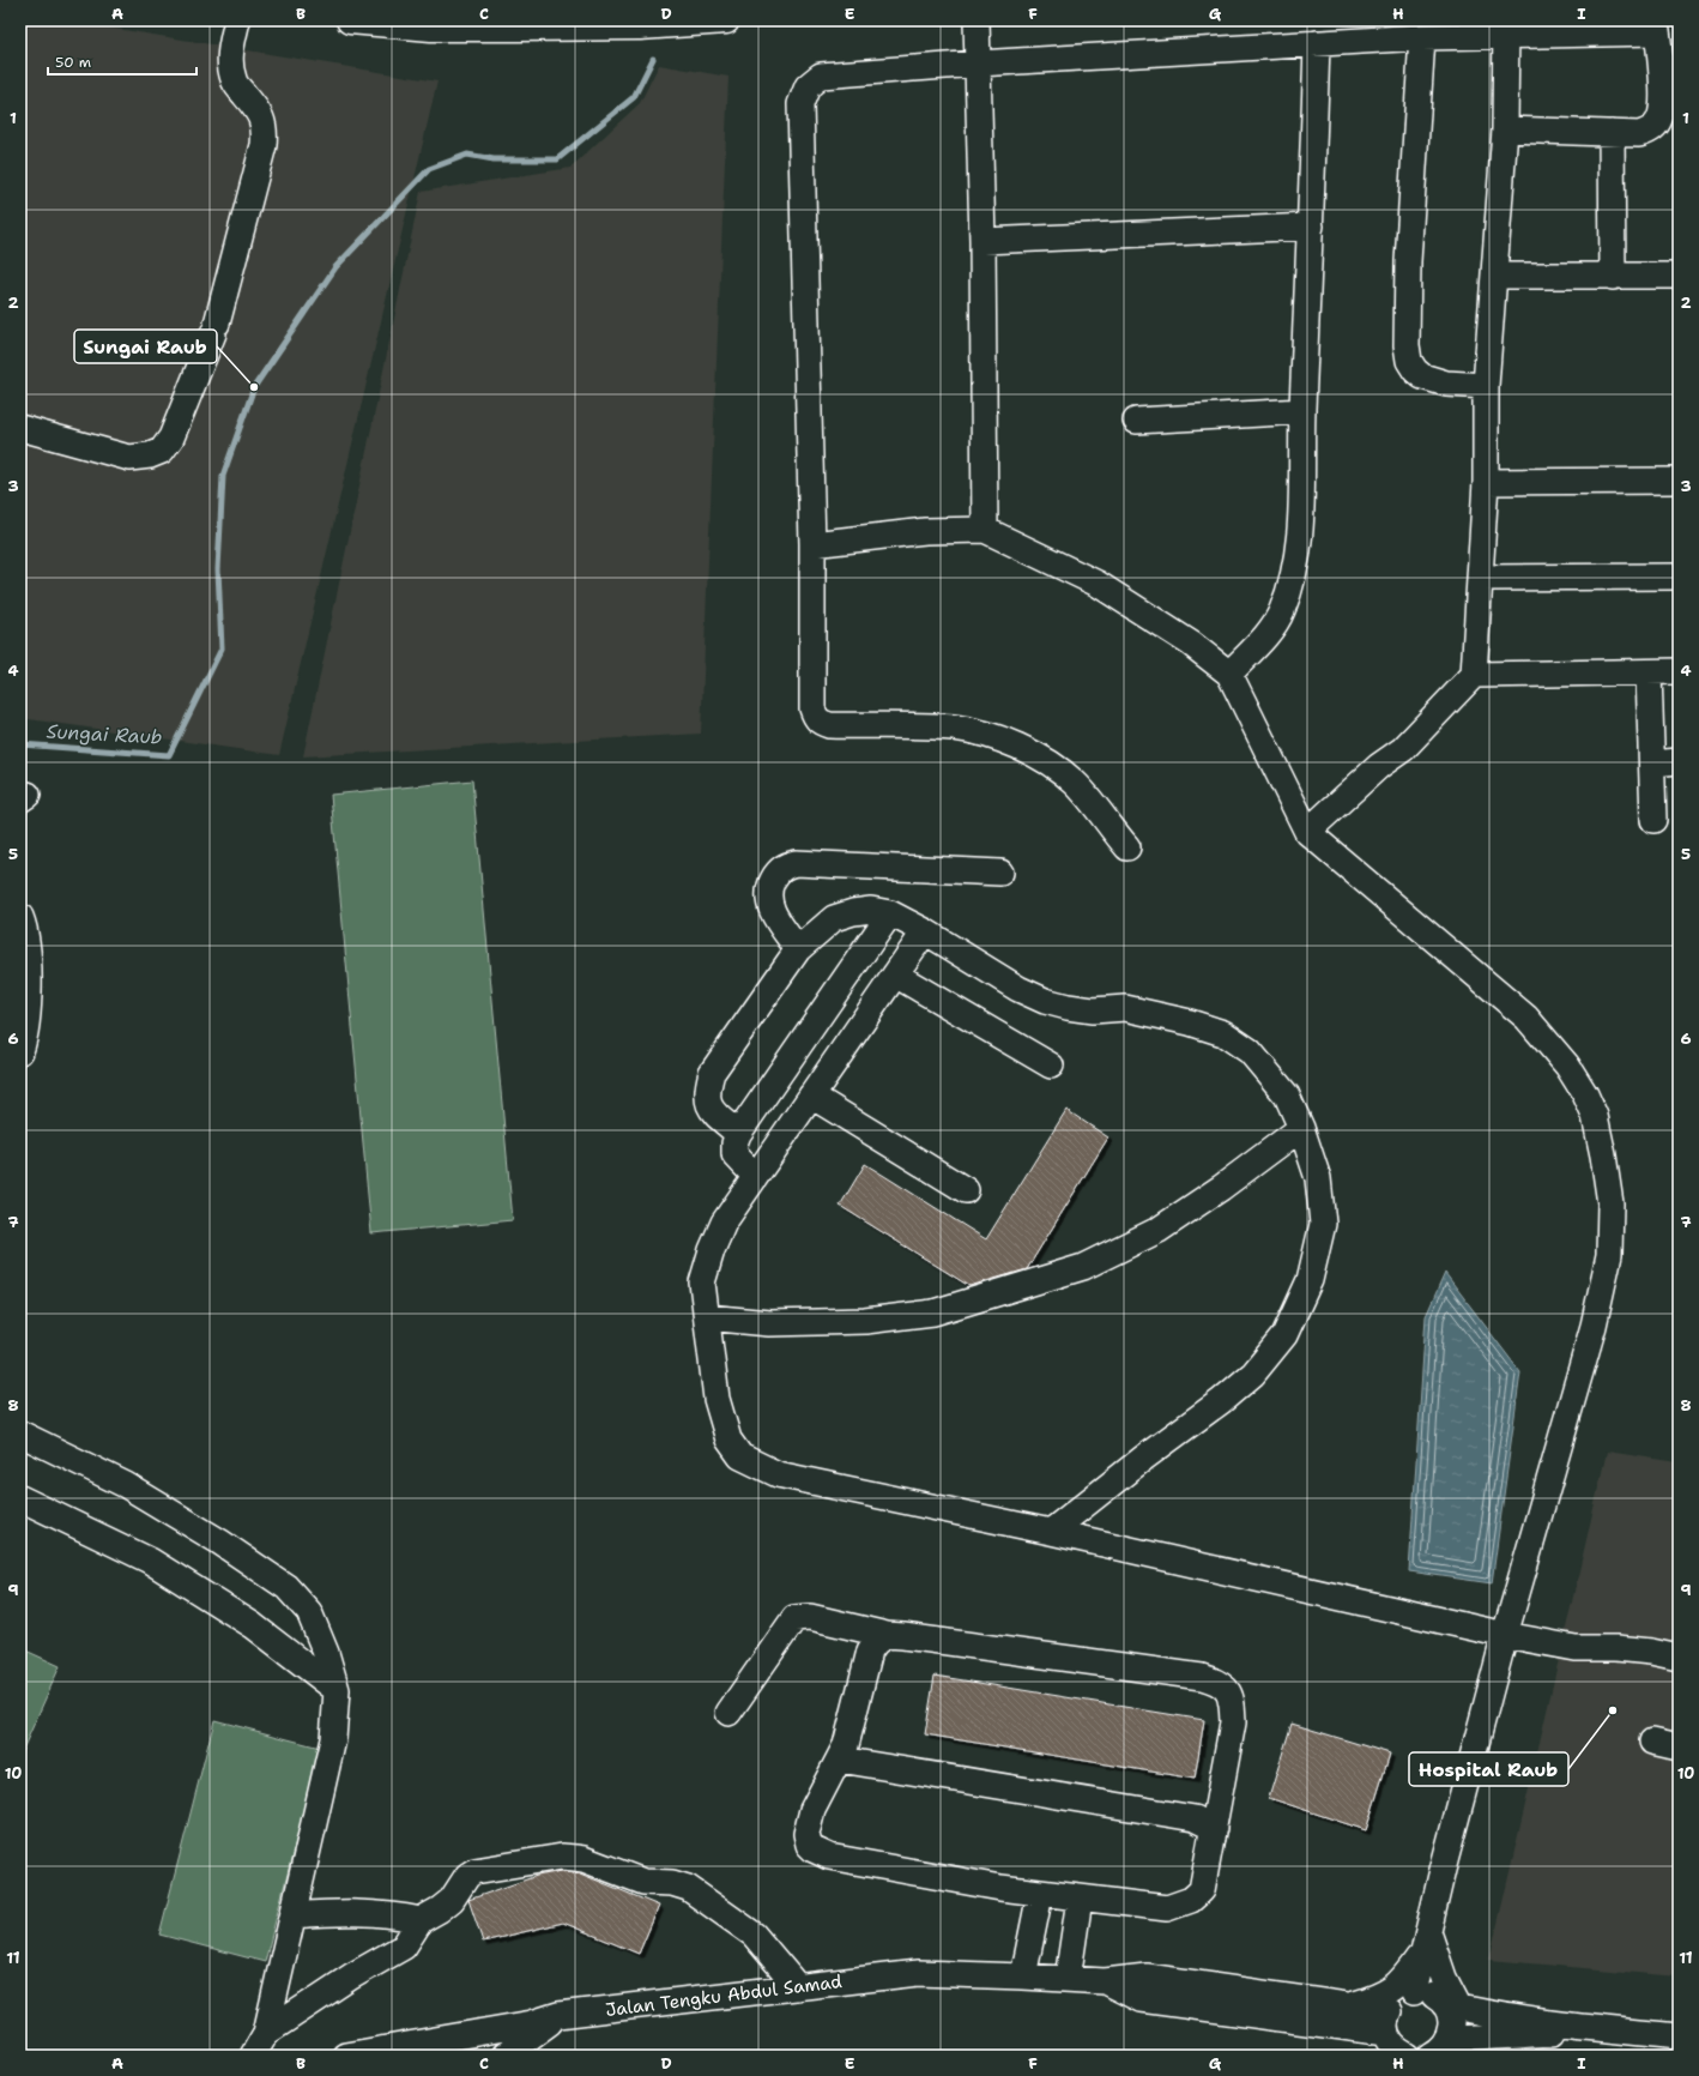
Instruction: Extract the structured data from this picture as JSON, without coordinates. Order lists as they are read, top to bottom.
{
  "streets": {
    "street": ["Jalan Tengku Abdul Samad"]
  },
  "water": ["Sungai Raub"],
  "places": ["Sungai Raub", "Hospital Raub"],
  "scale_bar": "50 m",
  "grid": {
    "columns": [
      "A",
      "B",
      "C",
      "D",
      "E",
      "F",
      "G",
      "H",
      "I"
    ],
    "rows": [
      "1",
      "2",
      "3",
      "4",
      "5",
      "6",
      "7",
      "8",
      "9",
      "10",
      "11"
    ]
  }
}
